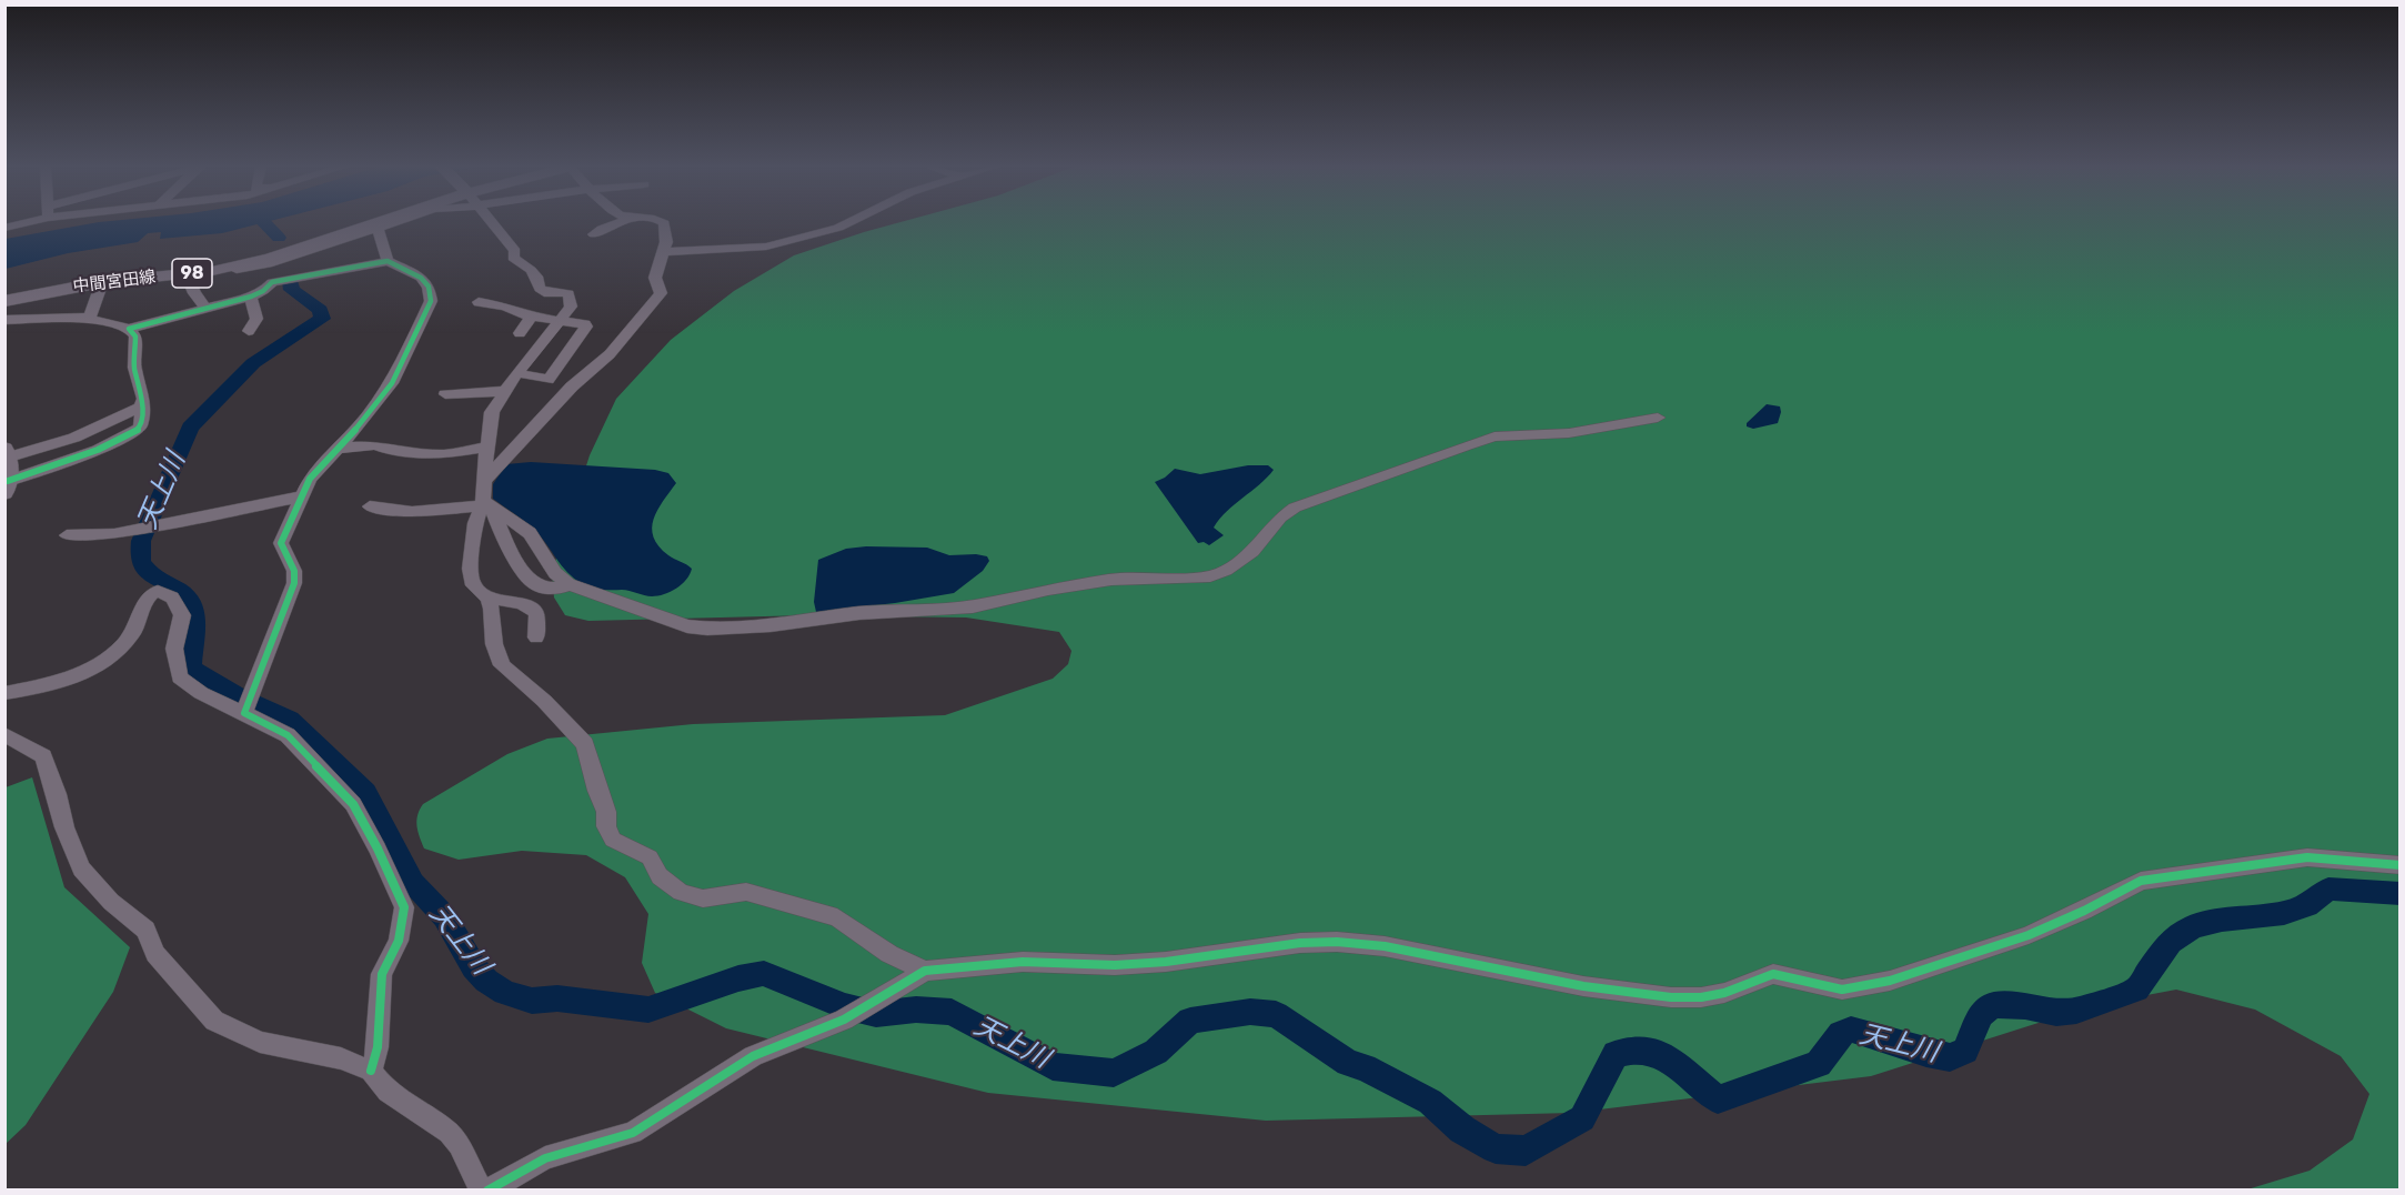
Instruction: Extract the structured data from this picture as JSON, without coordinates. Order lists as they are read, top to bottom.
{
  "streets": {
    "main road": ["98", "中間宮田線"]
  },
  "water": ["天上川"]
}
